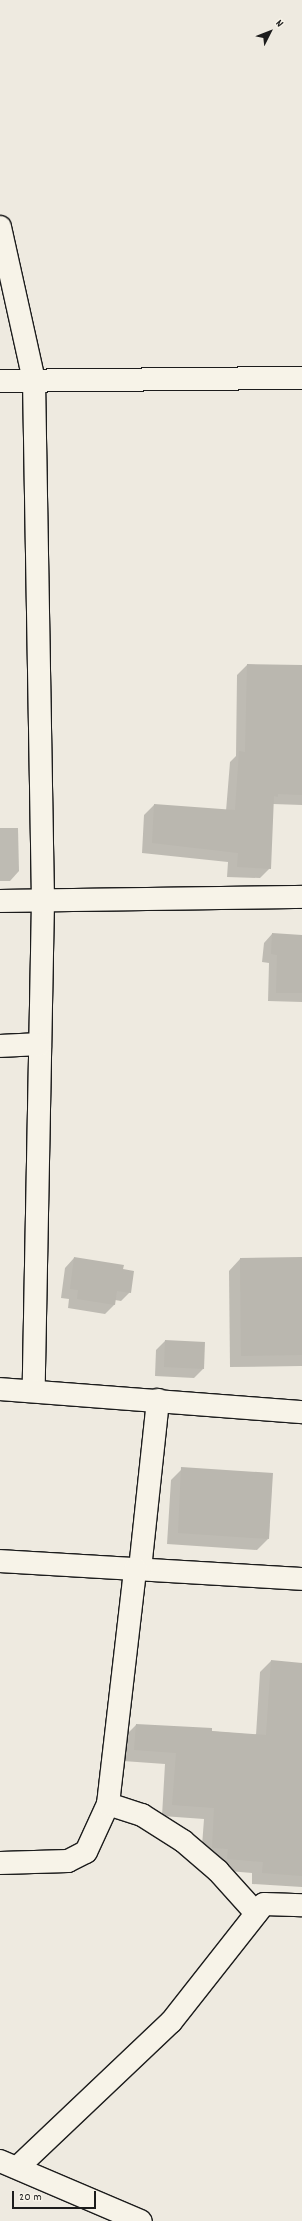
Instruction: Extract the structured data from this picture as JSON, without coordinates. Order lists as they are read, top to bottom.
{
  "scale_bar": "20 m",
  "north": "top right"
}
